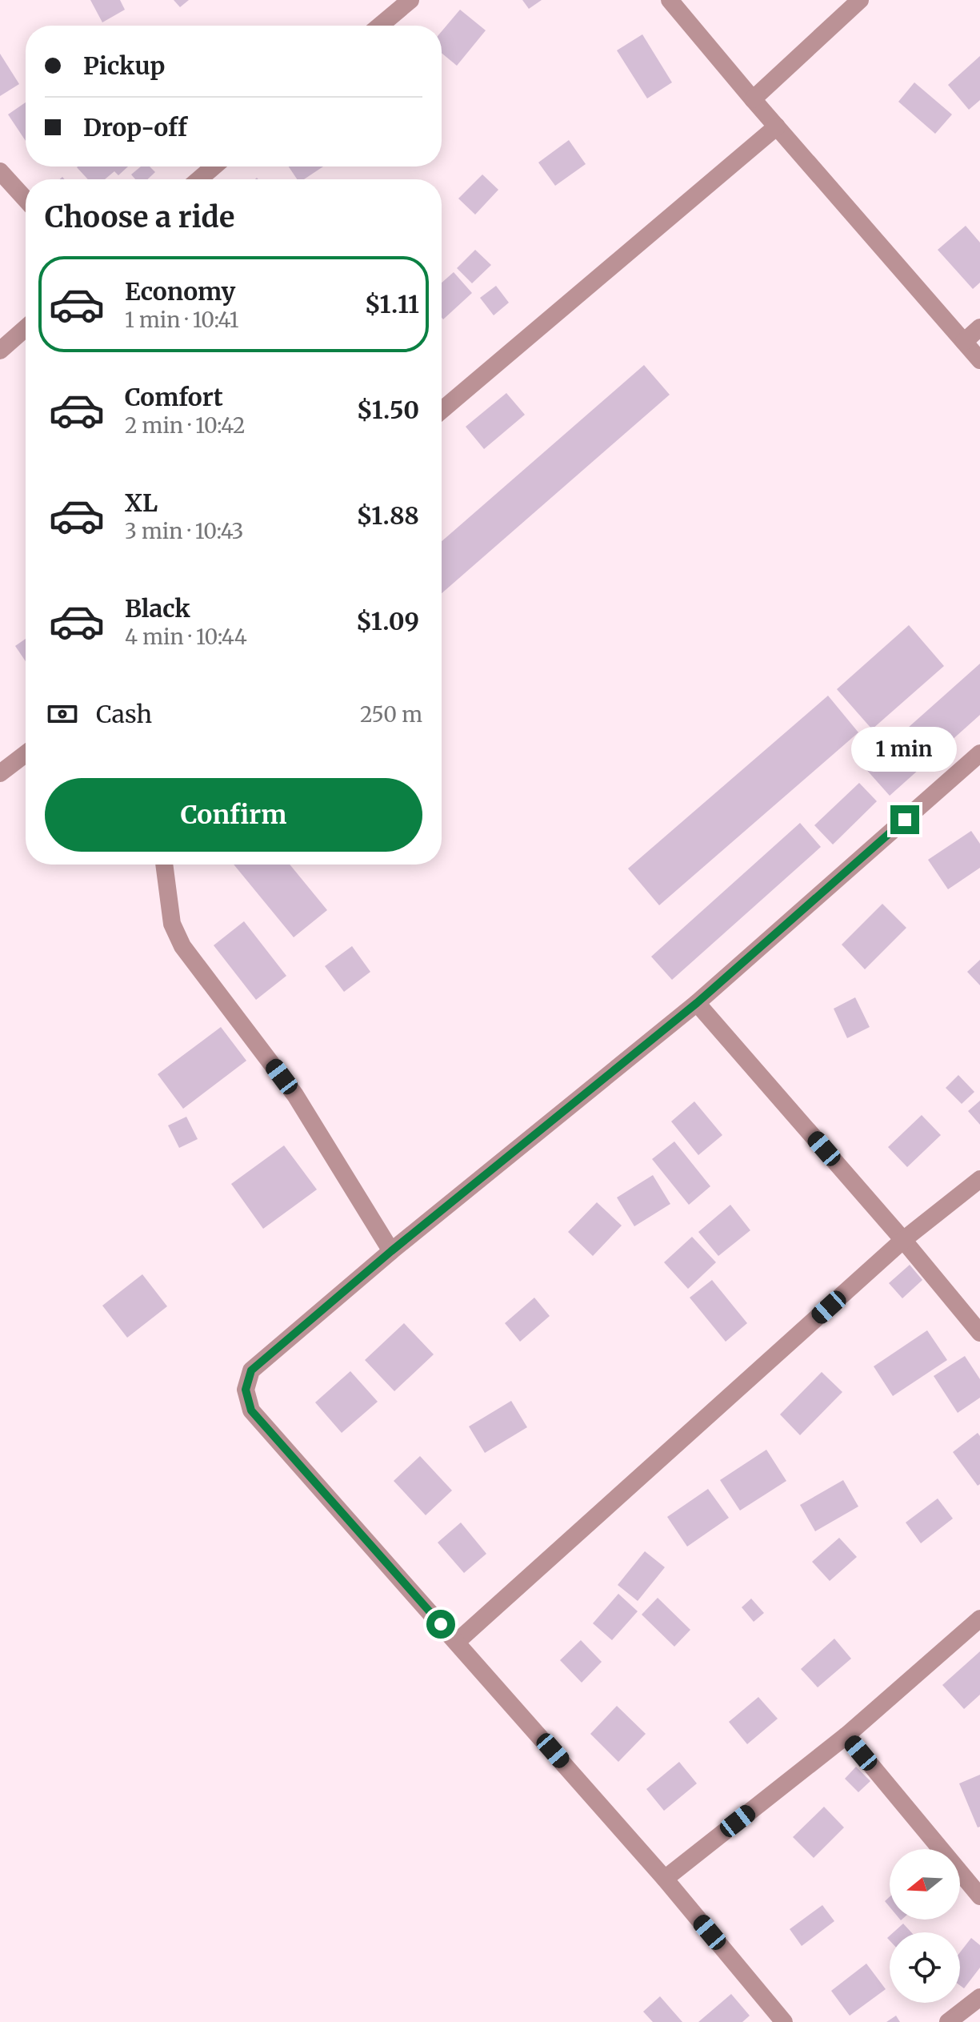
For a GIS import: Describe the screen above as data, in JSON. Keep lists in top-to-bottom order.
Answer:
{
  "north": "left",
  "page": {
    "banner": ["Pickup", "Drop-off"],
    "heading": "Choose a ride",
    "list": [
      {
        "name": "Economy",
        "note": "1 min · 10:41",
        "value": "$1.11"
      },
      {
        "name": "Comfort",
        "note": "2 min · 10:42",
        "value": "$1.50"
      },
      {
        "name": "XL",
        "note": "3 min · 10:43",
        "value": "$1.88"
      },
      {
        "name": "Black",
        "note": "4 min · 10:44",
        "value": "$1.09"
      }
    ],
    "pay": ["Cash", "250 m"],
    "bubble": "1 min",
    "buttons": "Confirm"
  }
}
